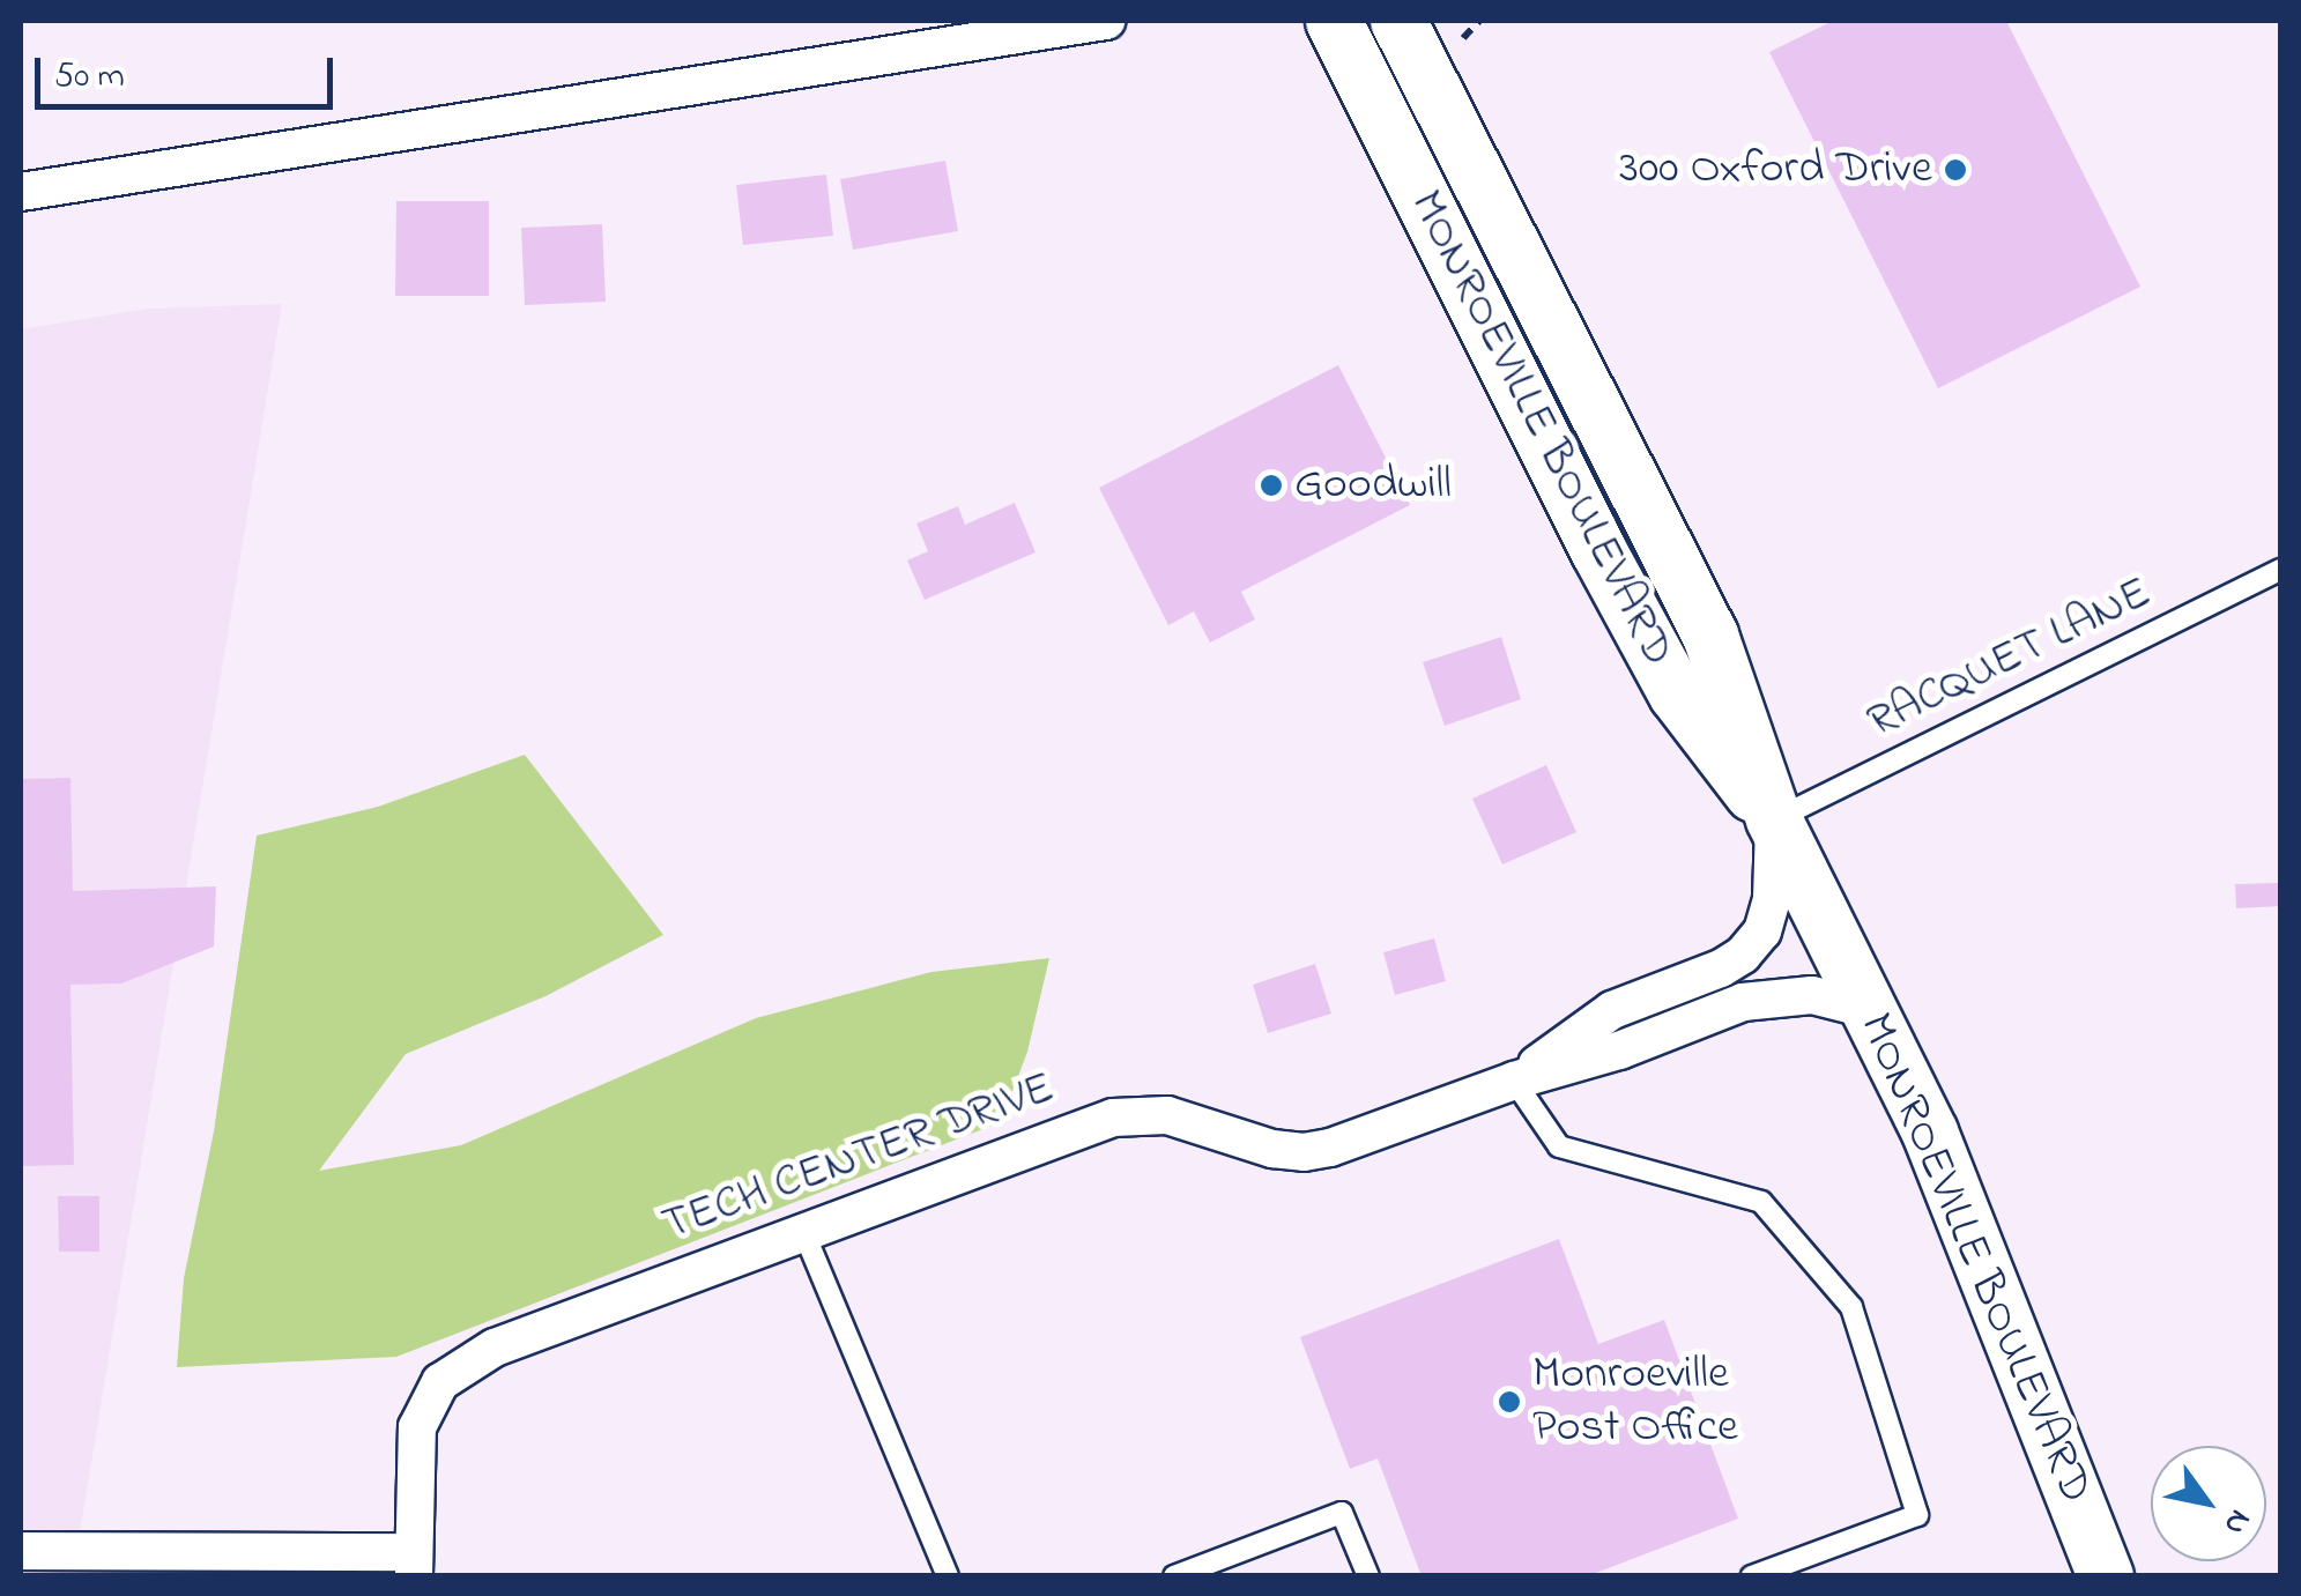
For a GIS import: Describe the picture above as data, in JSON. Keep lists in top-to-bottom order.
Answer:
{
  "streets": {
    "main road": ["MONROEVILLE BOULEVARD"],
    "street": ["TECH CENTER DRIVE"],
    "lane": ["RACQUET LANE"]
  },
  "crossings": [
    ["MONROEVILLE BOULEVARD", "RACQUET LANE"],
    ["MONROEVILLE BOULEVARD", "TECH CENTER DRIVE"],
    ["RACQUET LANE", "TECH CENTER DRIVE"]
  ],
  "places": ["300 Oxford Drive", "Goodwill", "Monroeville Post Office"],
  "scale_bar": "50 m",
  "north": "bottom right"
}
